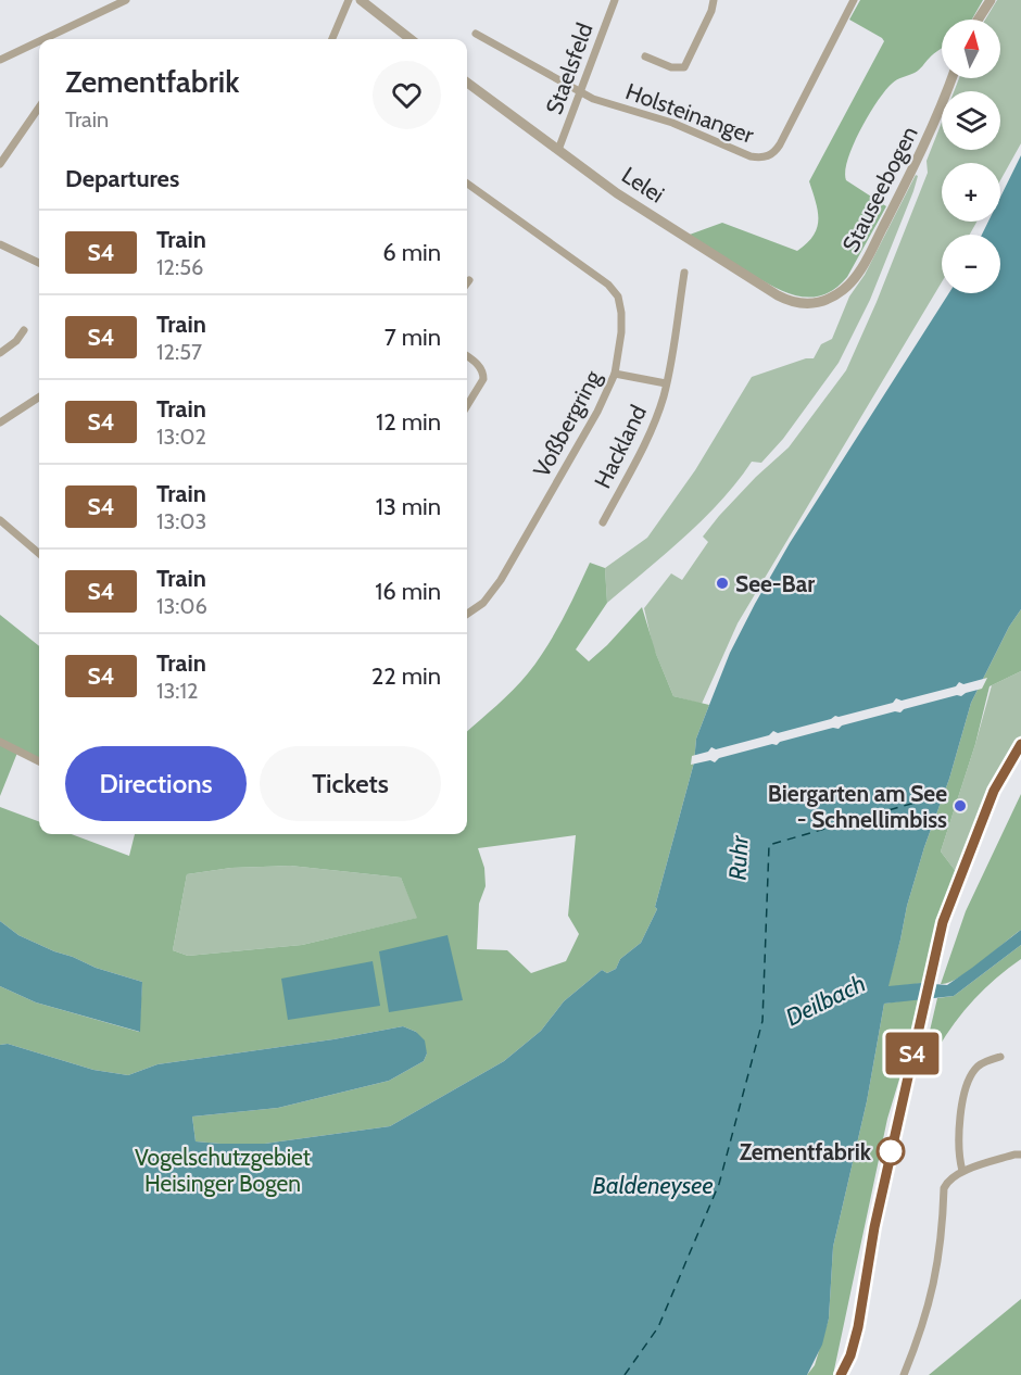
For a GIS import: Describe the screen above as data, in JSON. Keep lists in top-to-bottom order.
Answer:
{
  "streets": {
    "street": [
      "Staelsfeld",
      "Holsteinanger",
      "Lelei",
      "Stauseebogen",
      "Voßbergring",
      "Hackland"
    ]
  },
  "crossings": [
    ["Staelsfeld", "Holsteinanger"],
    ["Staelsfeld", "Lelei"],
    ["Lelei", "Stauseebogen"],
    ["Voßbergring", "Hackland"]
  ],
  "water": ["Ruhr", "Deilbach", "Baldeneysee"],
  "parks": ["Vogelschutzgebiet Heisinger Bogen"],
  "places": ["See-Bar", "Biergarten am See - Schnellimbiss", "Zementfabrik"],
  "north": "top",
  "page": {
    "on_map": "S4",
    "map_buttons": ["+", "−"],
    "heading": [
      ["Zementfabrik", "Train"],
      "Departures"
    ],
    "list": [
      {
        "mark": "S4",
        "name": "Train",
        "note": "12:56",
        "value": "6 min"
      },
      {
        "mark": "S4",
        "name": "Train",
        "note": "12:57",
        "value": "7 min"
      },
      {
        "mark": "S4",
        "name": "Train",
        "note": "13:02",
        "value": "12 min"
      },
      {
        "mark": "S4",
        "name": "Train",
        "note": "13:03",
        "value": "13 min"
      },
      {
        "mark": "S4",
        "name": "Train",
        "note": "13:06",
        "value": "16 min"
      },
      {
        "mark": "S4",
        "name": "Train",
        "note": "13:12",
        "value": "22 min"
      }
    ],
    "buttons": ["Directions", "Tickets"]
  }
}
